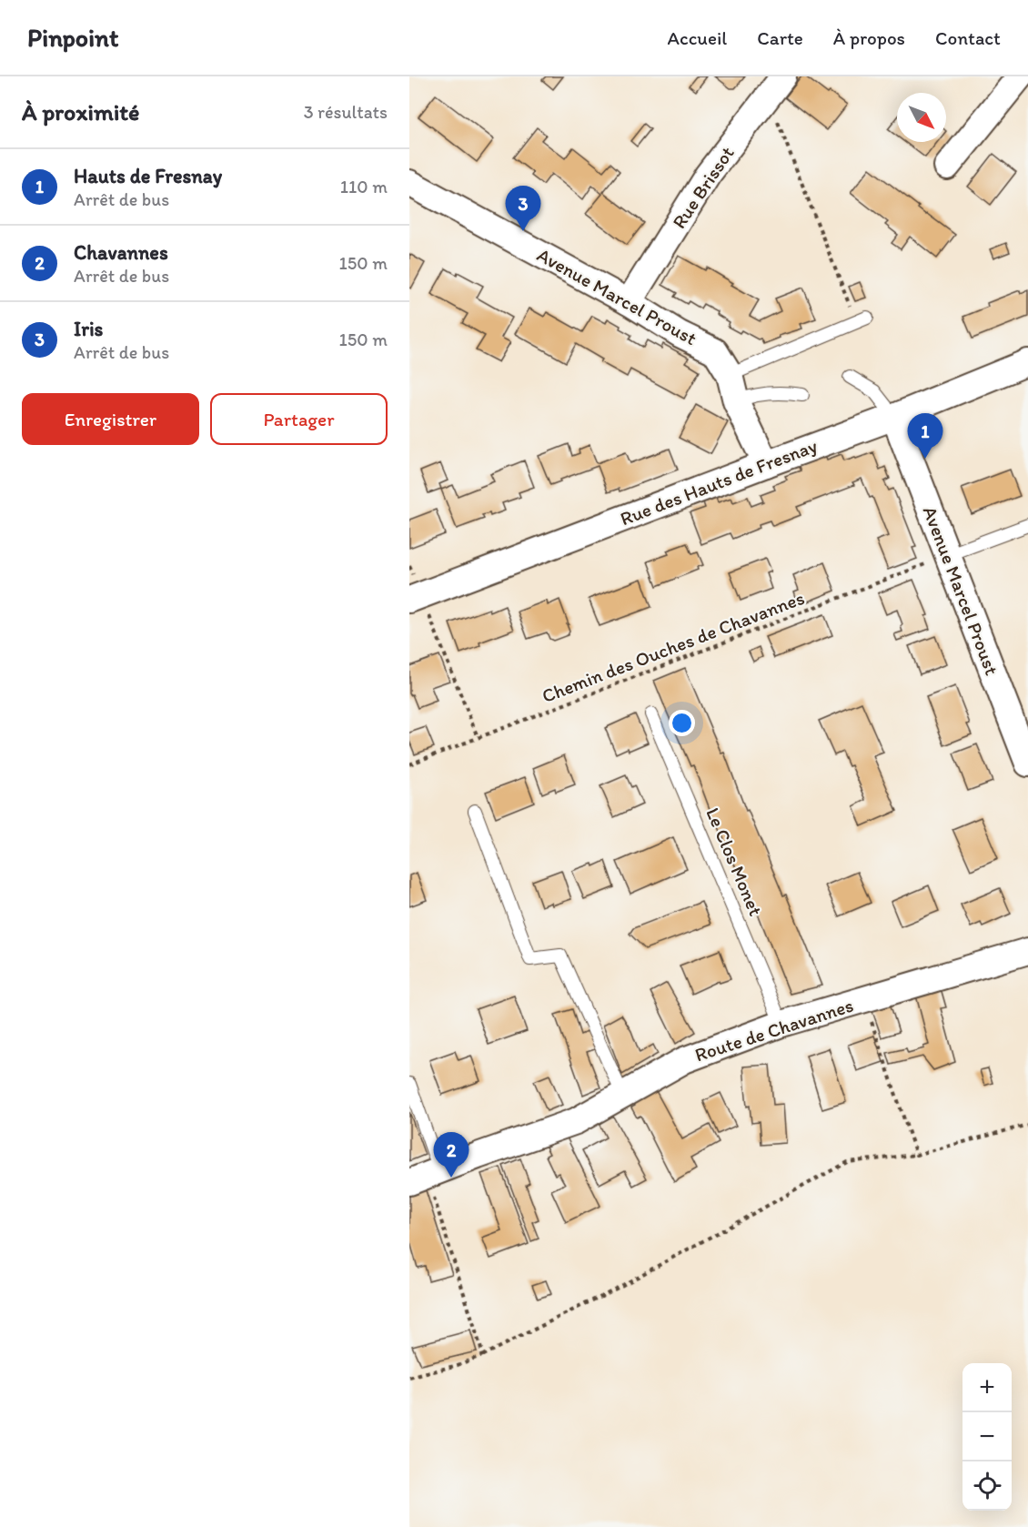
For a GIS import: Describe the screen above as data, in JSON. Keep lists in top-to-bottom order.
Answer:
{
  "streets": {
    "street": [
      "Rue Brissot",
      "Avenue Marcel Proust",
      "Rue des Hauts de Fresnay",
      "Route de Chavannes"
    ],
    "lane": ["Le Clos Monet"],
    "path": ["Chemin des Ouches de Chavannes"]
  },
  "crossings": [
    ["Rue Brissot", "Avenue Marcel Proust"],
    ["Avenue Marcel Proust", "Rue des Hauts de Fresnay"],
    ["Avenue Marcel Proust", "Chemin des Ouches de Chavannes"],
    ["Le Clos Monet", "Route de Chavannes"]
  ],
  "north": "bottom right",
  "page": {
    "header": "Pinpoint",
    "nav": [
      "Accueil",
      "Carte",
      "À propos",
      "Contact"
    ],
    "heading": ["À proximité", "3 résultats"],
    "list": [
      {
        "mark": "1",
        "name": "Hauts de Fresnay",
        "note": "Arrêt de bus",
        "value": "110 m"
      },
      {
        "mark": "2",
        "name": "Chavannes",
        "note": "Arrêt de bus",
        "value": "150 m"
      },
      {
        "mark": "3",
        "name": "Iris",
        "note": "Arrêt de bus",
        "value": "150 m"
      }
    ],
    "pins": ["3", "1", "2"],
    "buttons": ["Enregistrer", "Partager"],
    "map_buttons": ["+", "−"]
  }
}
